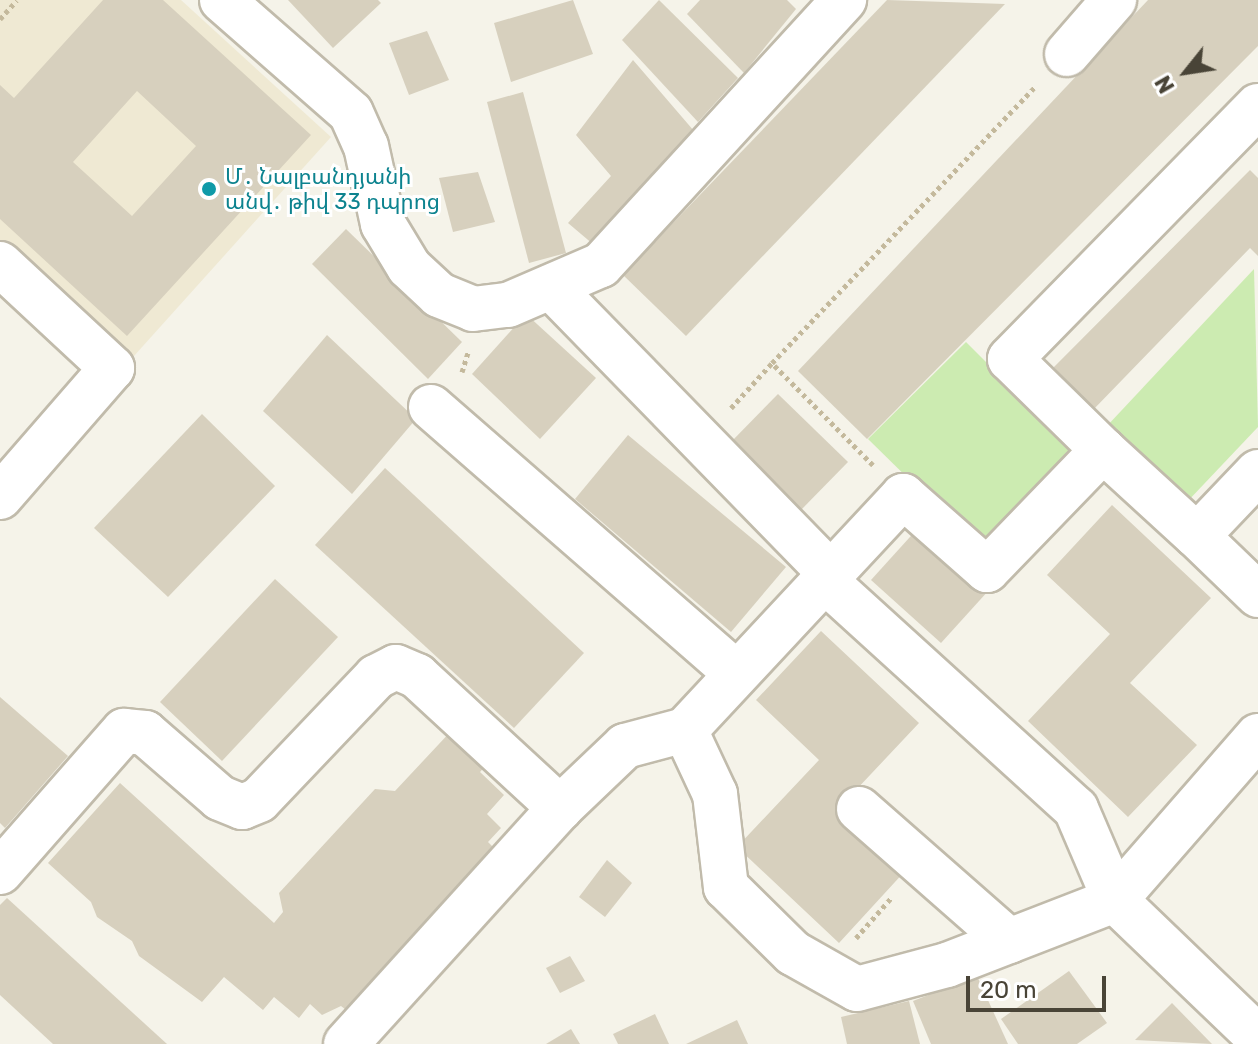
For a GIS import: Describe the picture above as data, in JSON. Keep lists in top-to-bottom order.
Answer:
{
  "places": ["Մ․ Նալբանդյանի անվ․ թիվ 33 դպրոց"],
  "scale_bar": "20 m",
  "north": "bottom left"
}
